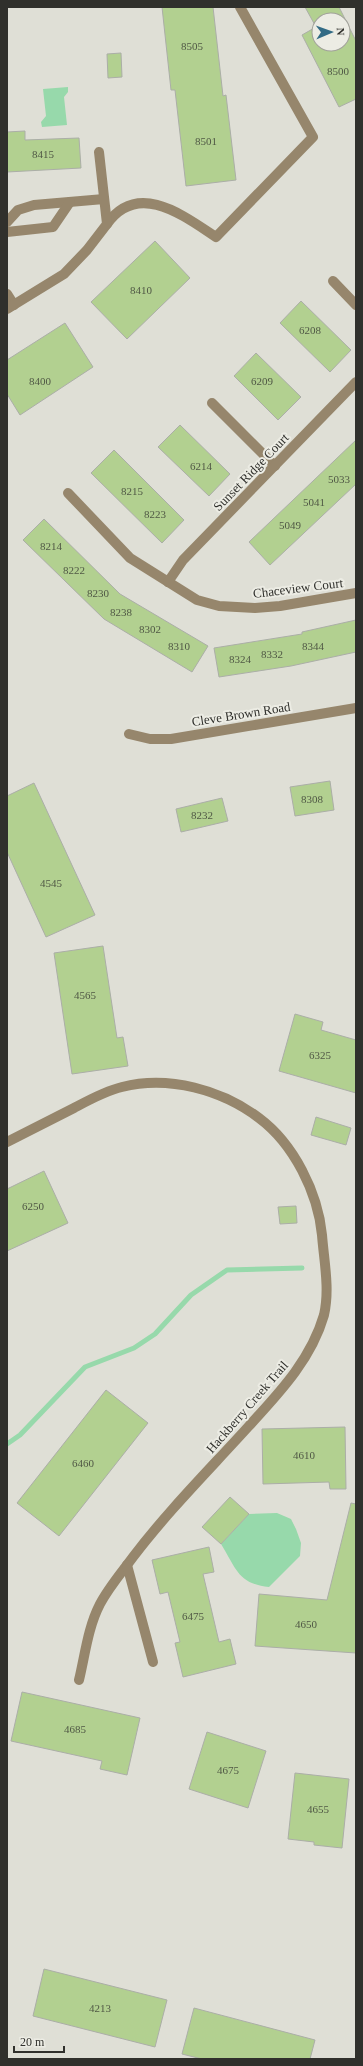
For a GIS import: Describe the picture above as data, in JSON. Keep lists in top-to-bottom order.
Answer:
{
  "streets": {
    "street": [
      "Sunset Ridge Court",
      "Chaceview Court",
      "Cleve Brown Road",
      "Hackberry Creek Trail"
    ]
  },
  "crossings": [
    ["Sunset Ridge Court", "Chaceview Court"]
  ],
  "house_numbers": [
    "8505",
    "8500",
    "8501",
    "8415",
    "8410",
    "6208",
    "8400",
    "6209",
    "6214",
    "5033",
    "8215",
    "5041",
    "8223",
    "5049",
    "8214",
    "8222",
    "8230",
    "8238",
    "8302",
    "8310",
    "8344",
    "8332",
    "8324",
    "8308",
    "8232",
    "4545",
    "4565",
    "6325",
    "6250",
    "4610",
    "6460",
    "6475",
    "4650",
    "4685",
    "4675",
    "4655",
    "4213"
  ],
  "scale_bar": "20 m",
  "north": "right"
}
